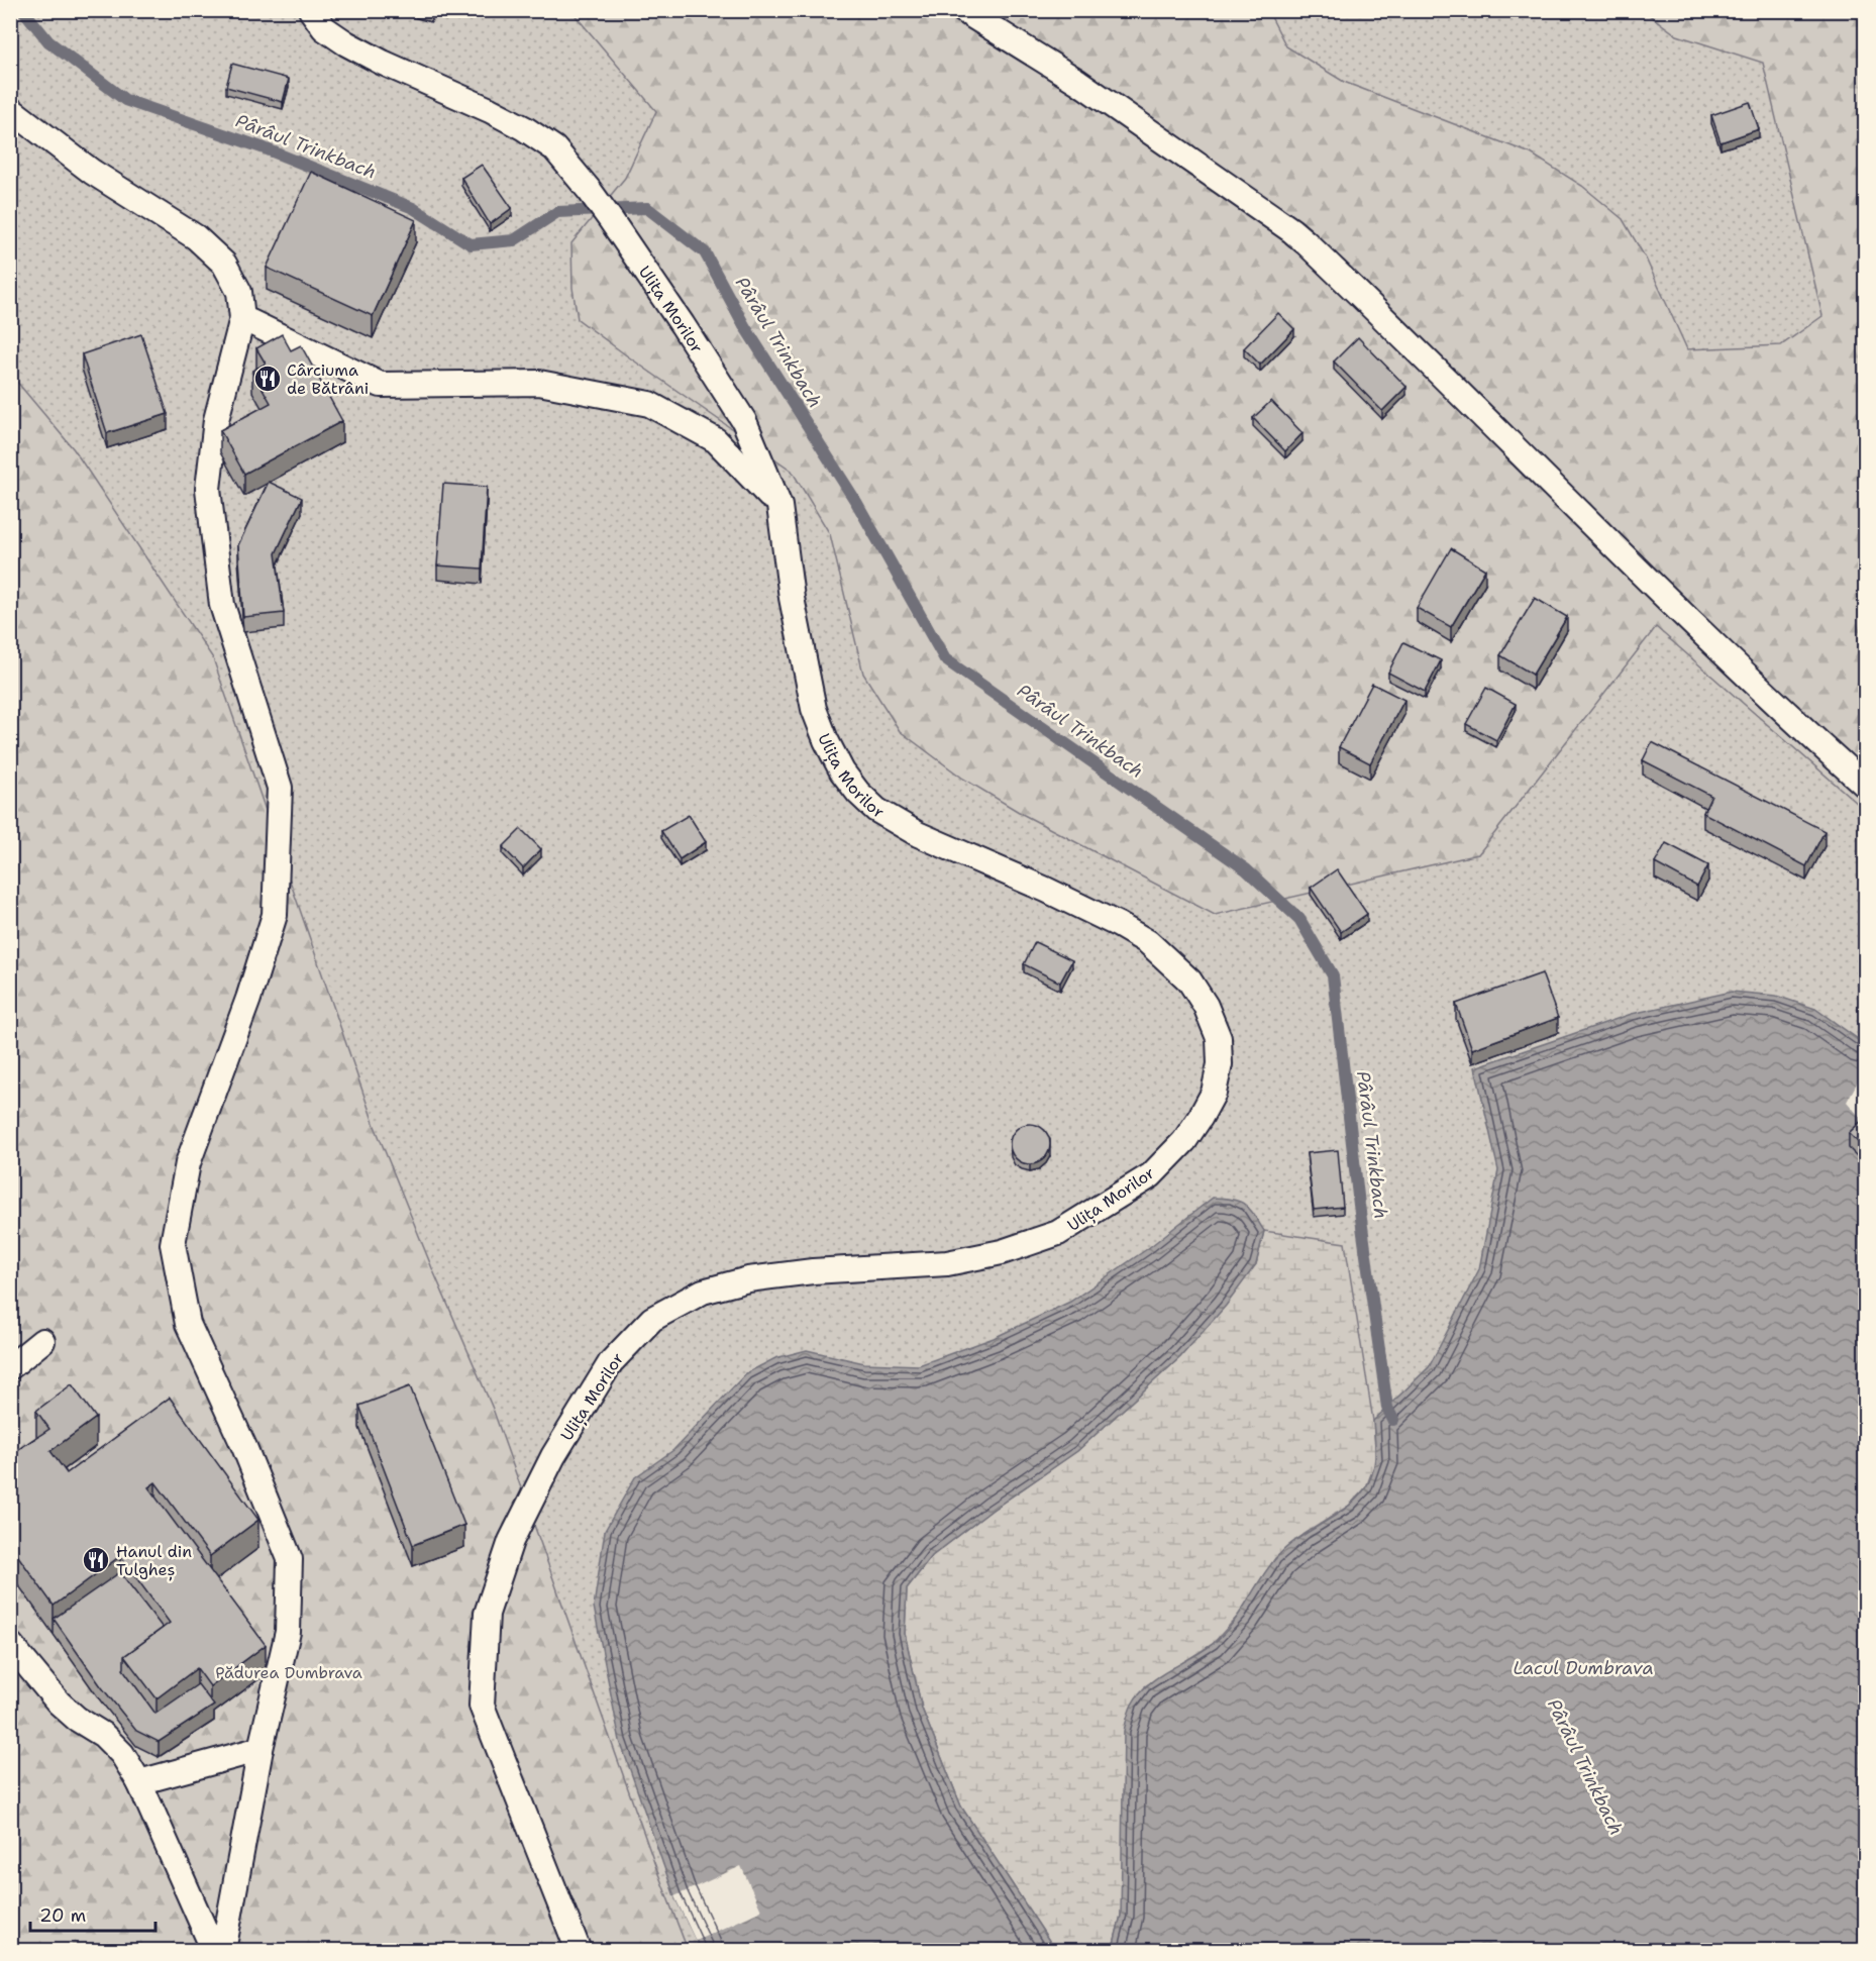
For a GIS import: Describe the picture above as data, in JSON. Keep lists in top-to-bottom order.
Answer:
{
  "streets": {
    "lane": ["Ulița Morilor"]
  },
  "water": ["Pârâul Trinkbach", "Lacul Dumbrava"],
  "parks": ["Pădurea Dumbrava"],
  "places": {
    "restaurant": ["Cârciuma de Bătrâni", "Hanul din Tulgheș"]
  },
  "scale_bar": "20 m"
}
